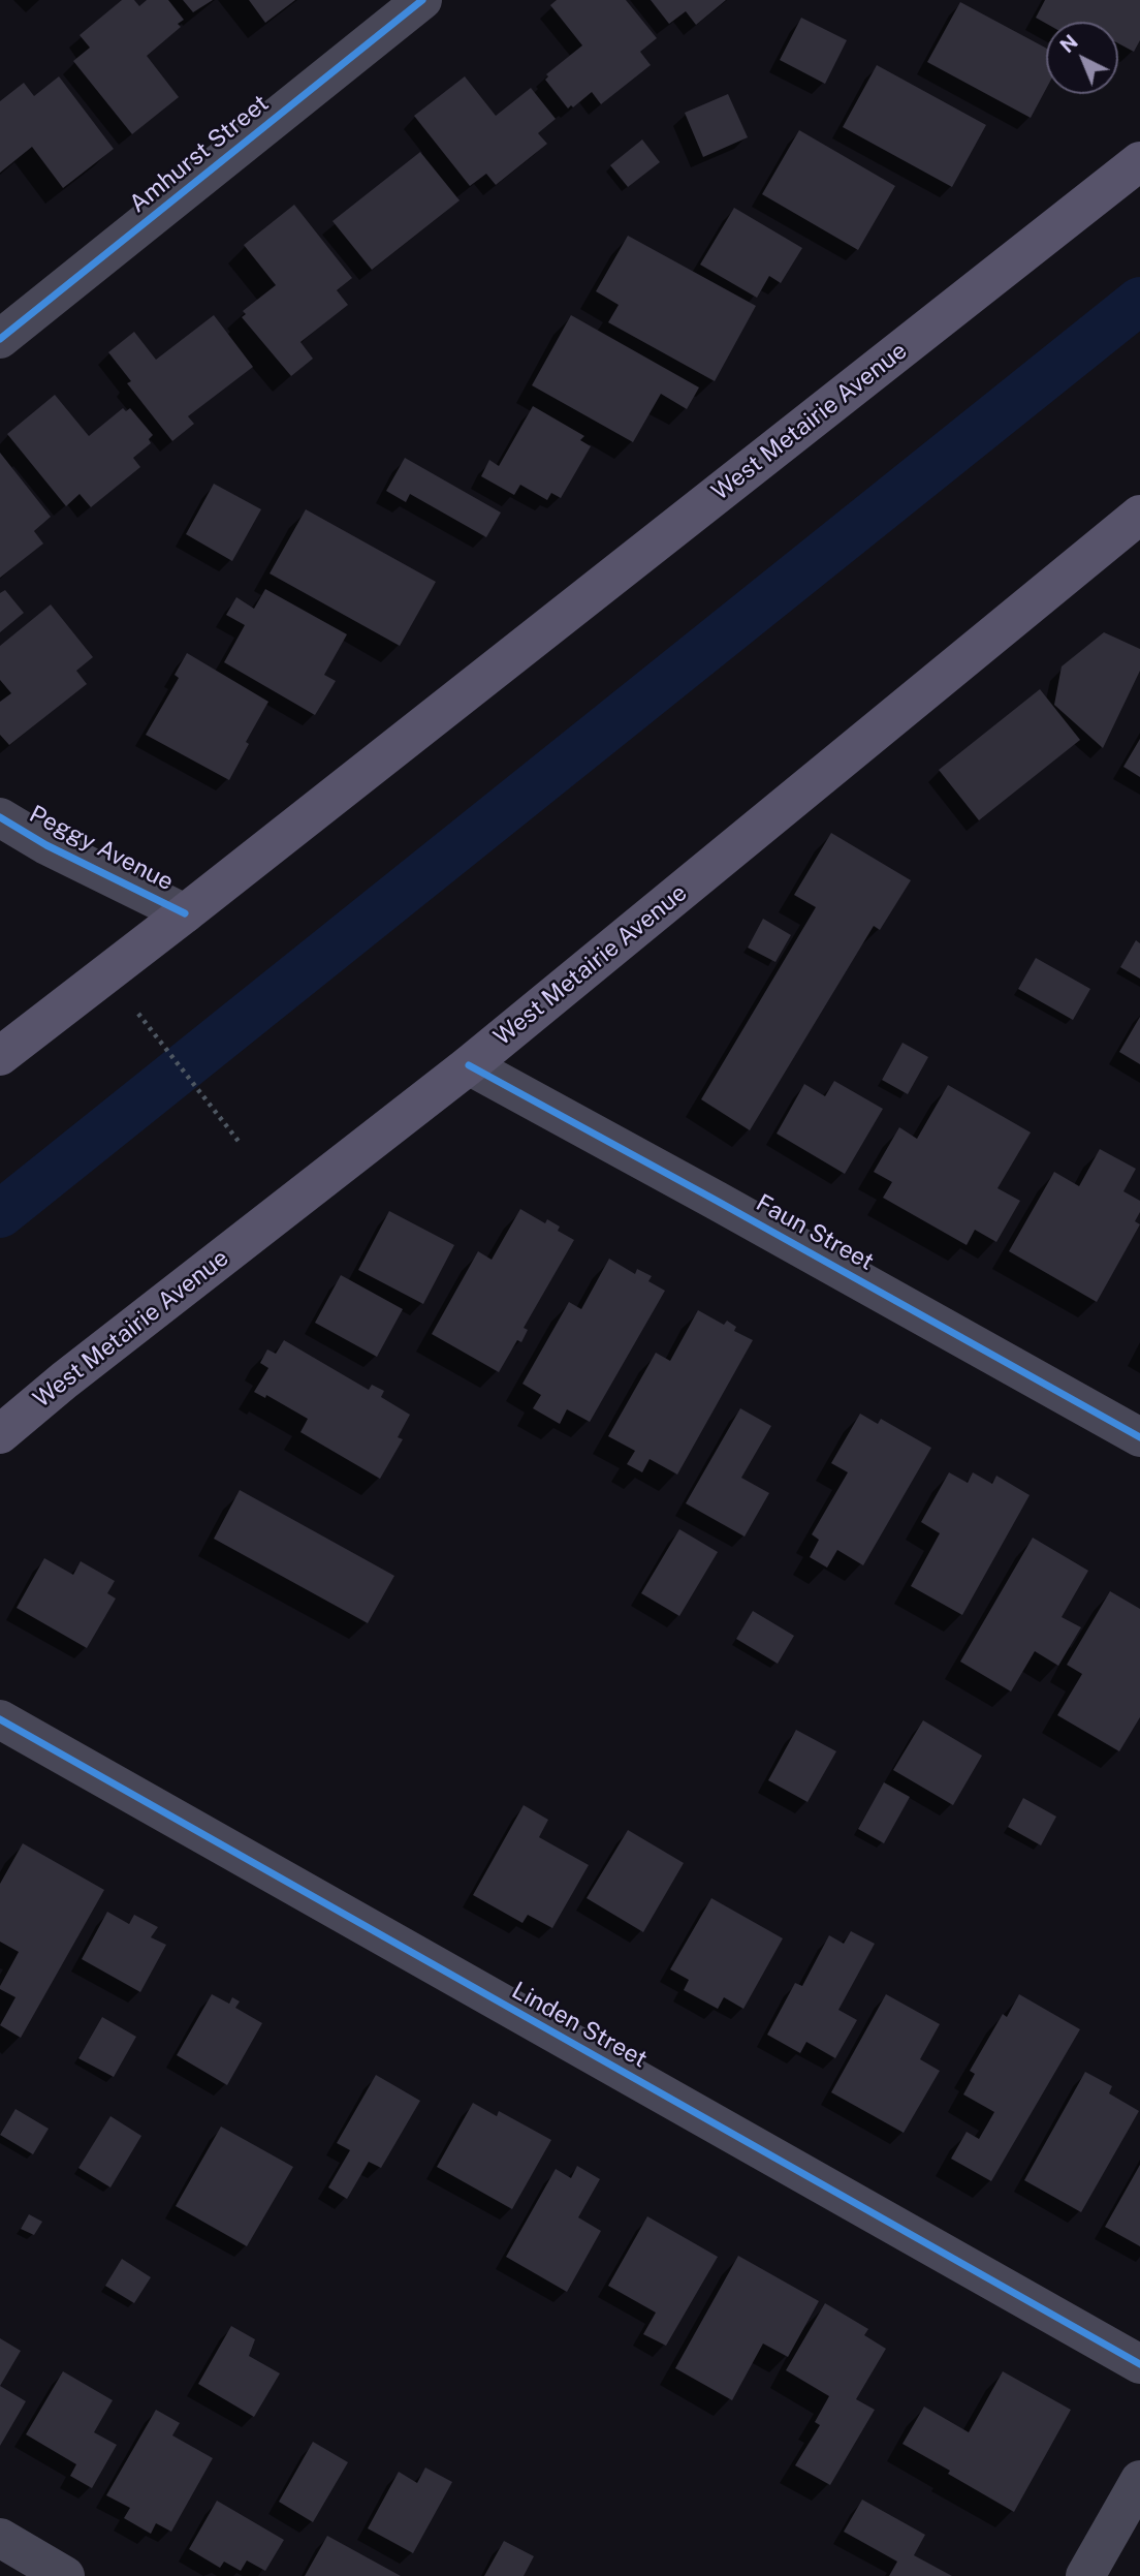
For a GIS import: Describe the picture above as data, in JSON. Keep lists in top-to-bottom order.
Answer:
{
  "streets": {
    "main road": ["West Metairie Avenue"],
    "street": [
      "Amhurst Street",
      "Peggy Avenue",
      "Faun Street",
      "Linden Street"
    ]
  },
  "crossings": [
    ["West Metairie Avenue", "Peggy Avenue"],
    ["West Metairie Avenue", "Faun Street"]
  ],
  "north": "top left"
}
